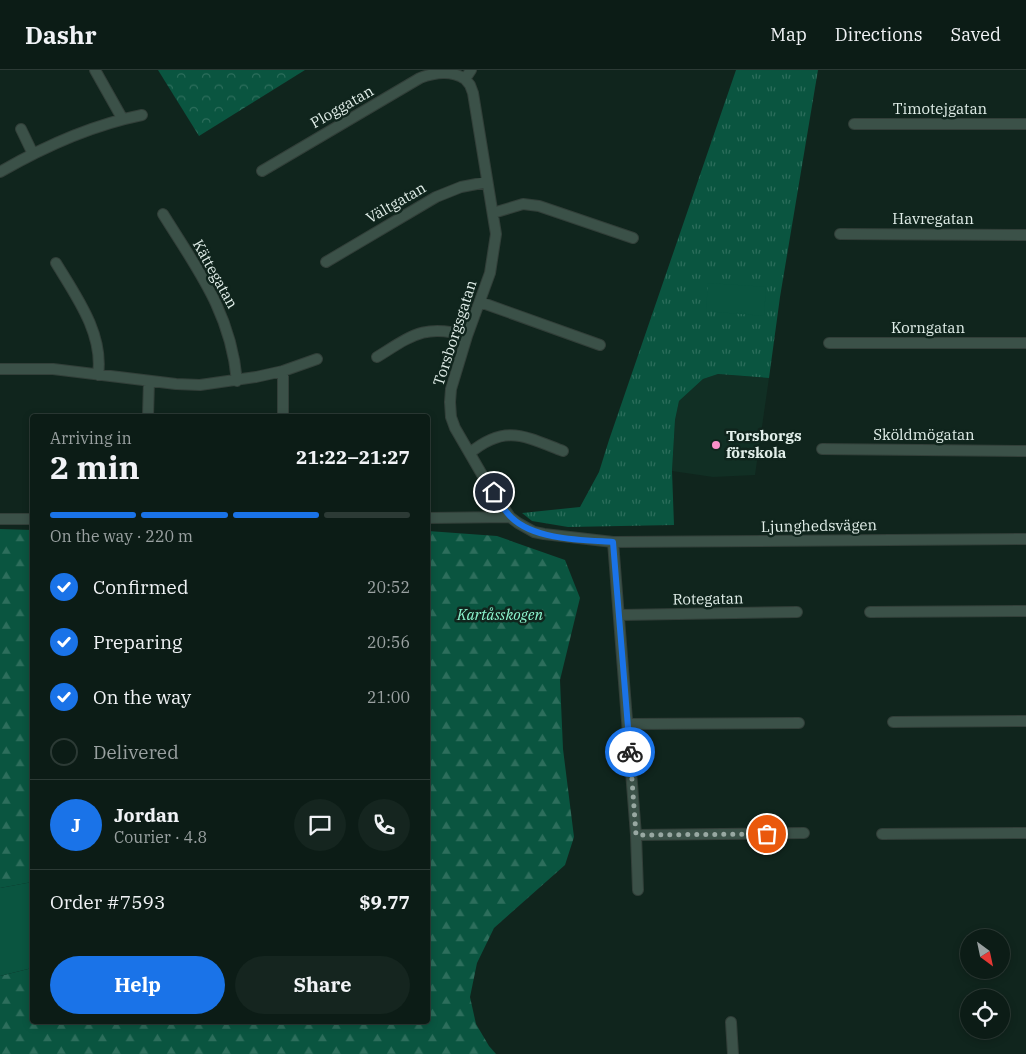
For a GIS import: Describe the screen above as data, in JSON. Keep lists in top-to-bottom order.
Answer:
{
  "streets": {
    "street": [
      "Ploggatan",
      "Timotejgatan",
      "Vältgatan",
      "Havregatan",
      "Kättegatan",
      "Korngatan",
      "Torsborgsgatan",
      "Sköldmögatan",
      "Ljunghedsvägen",
      "Rotegatan"
    ]
  },
  "crossings": [
    ["Ploggatan", "Torsborgsgatan"],
    ["Vältgatan", "Torsborgsgatan"],
    ["Torsborgsgatan", "Ljunghedsvägen"]
  ],
  "parks": ["Kartåsskogen"],
  "places": ["Torsborgs förskola"],
  "north": "bottom right",
  "page": {
    "header": "Dashr",
    "nav": ["Map", "Directions", "Saved"],
    "heading": ["2 min", "Arriving in", "21:22–21:27"],
    "panel": [
      "Jordan",
      "Courier · 4.8",
      "Order #7593",
      "$9.77"
    ],
    "bar": "On the way · 220 m",
    "list": [
      ["Confirmed", "20:52"],
      ["Preparing", "20:56"],
      ["On the way", "21:00"],
      "Delivered"
    ],
    "round": "J",
    "buttons": ["Help", "Share"]
  }
}
